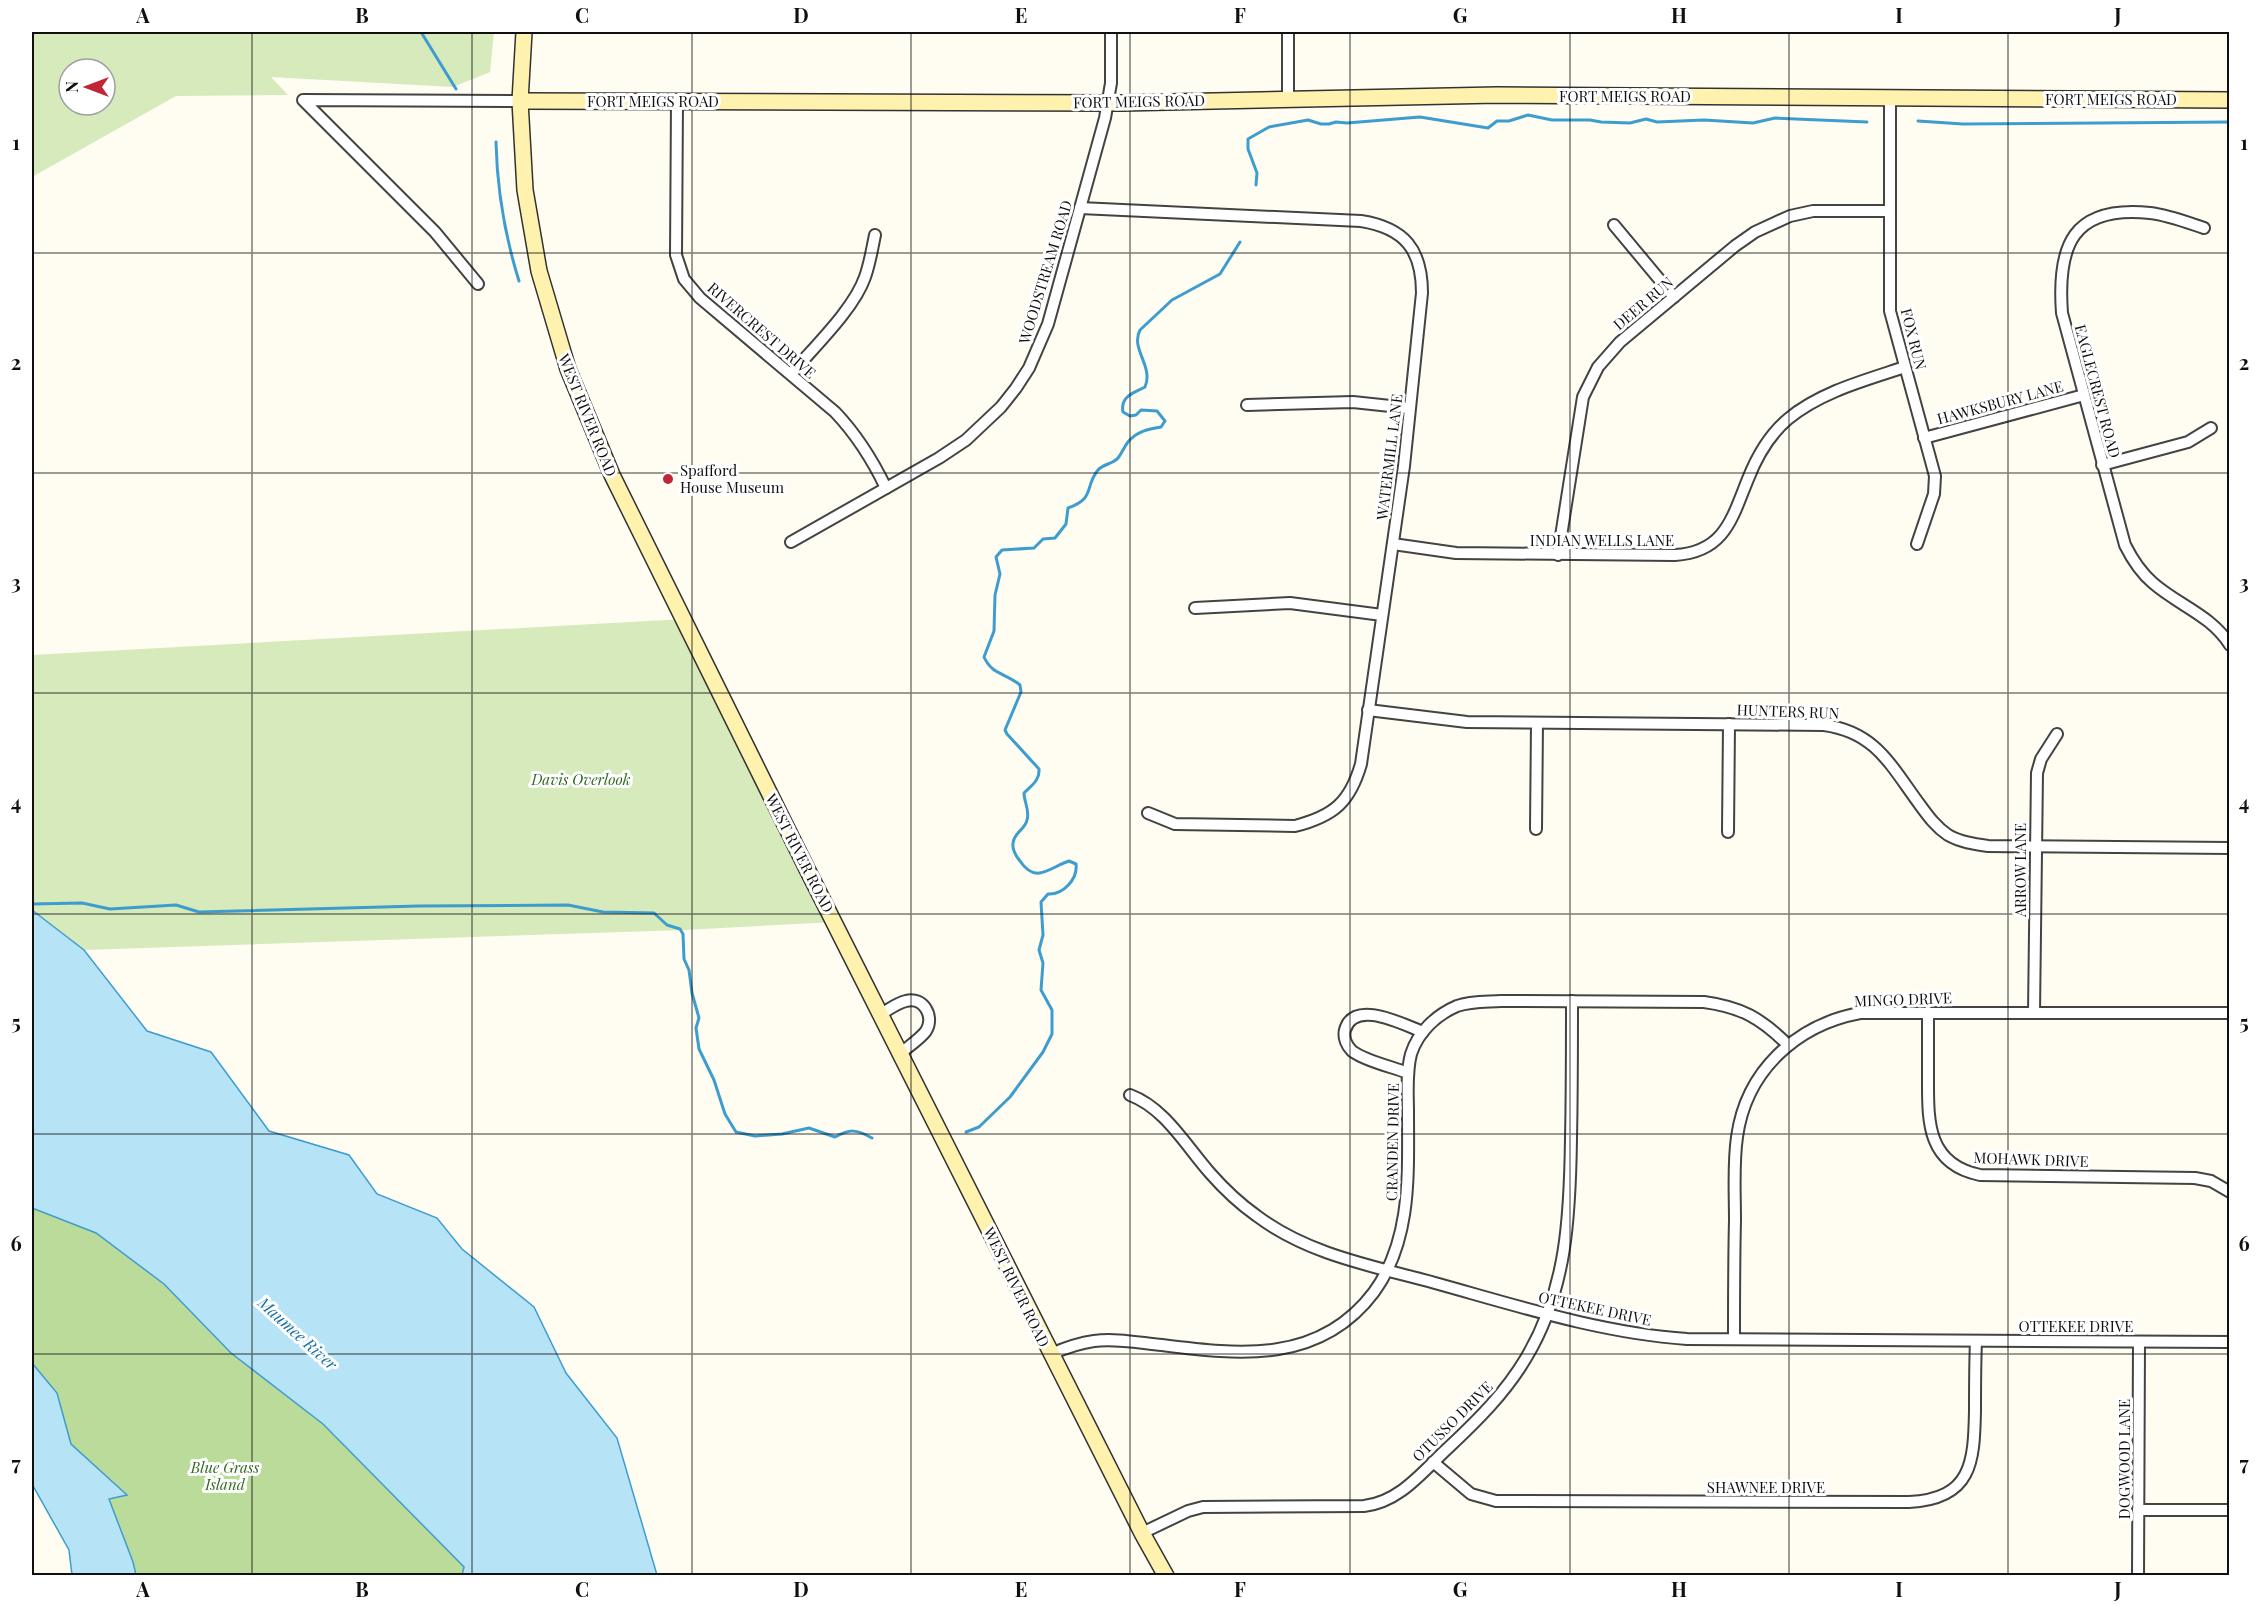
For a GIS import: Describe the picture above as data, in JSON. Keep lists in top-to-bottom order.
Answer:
{
  "streets": {
    "street": [
      "FORT MEIGS ROAD",
      "WOODSTREAM ROAD",
      "DEER RUN",
      "RIVERCREST DRIVE",
      "FOX RUN",
      "EAGLECREST ROAD",
      "HAWKSBURY LANE",
      "WEST RIVER ROAD",
      "WATERMILL LANE",
      "INDIAN WELLS LANE",
      "HUNTERS RUN",
      "ARROW LANE",
      "MINGO DRIVE",
      "CRANDEN DRIVE",
      "MOHAWK DRIVE",
      "OTTEKEE DRIVE",
      "OTUSSO DRIVE",
      "DOGWOOD LANE",
      "SHAWNEE DRIVE"
    ]
  },
  "crossings": [
    ["FORT MEIGS ROAD", "WOODSTREAM ROAD"],
    ["FORT MEIGS ROAD", "RIVERCREST DRIVE"],
    ["FORT MEIGS ROAD", "FOX RUN"],
    ["FORT MEIGS ROAD", "WEST RIVER ROAD"],
    ["WOODSTREAM ROAD", "RIVERCREST DRIVE"],
    ["WOODSTREAM ROAD", "WATERMILL LANE"],
    ["DEER RUN", "FOX RUN"],
    ["DEER RUN", "INDIAN WELLS LANE"],
    ["FOX RUN", "HAWKSBURY LANE"],
    ["FOX RUN", "INDIAN WELLS LANE"],
    ["EAGLECREST ROAD", "HAWKSBURY LANE"],
    ["WEST RIVER ROAD", "CRANDEN DRIVE"],
    ["WEST RIVER ROAD", "OTUSSO DRIVE"],
    ["WATERMILL LANE", "INDIAN WELLS LANE"],
    ["WATERMILL LANE", "HUNTERS RUN"],
    ["HUNTERS RUN", "ARROW LANE"],
    ["ARROW LANE", "MINGO DRIVE"],
    ["MINGO DRIVE", "CRANDEN DRIVE"],
    ["MINGO DRIVE", "MOHAWK DRIVE"],
    ["MINGO DRIVE", "OTTEKEE DRIVE"],
    ["CRANDEN DRIVE", "OTTEKEE DRIVE"],
    ["CRANDEN DRIVE", "OTUSSO DRIVE"],
    ["OTTEKEE DRIVE", "OTUSSO DRIVE"],
    ["OTTEKEE DRIVE", "DOGWOOD LANE"],
    ["OTTEKEE DRIVE", "SHAWNEE DRIVE"],
    ["OTUSSO DRIVE", "SHAWNEE DRIVE"]
  ],
  "water": ["Maumee River"],
  "parks": ["Davis Overlook", "Blue Grass Island"],
  "places": ["Spafford House Museum"],
  "north": "left",
  "grid": {
    "columns": [
      "A",
      "B",
      "C",
      "D",
      "E",
      "F",
      "G",
      "H",
      "I",
      "J"
    ],
    "rows": [
      "1",
      "2",
      "3",
      "4",
      "5",
      "6",
      "7"
    ]
  }
}
